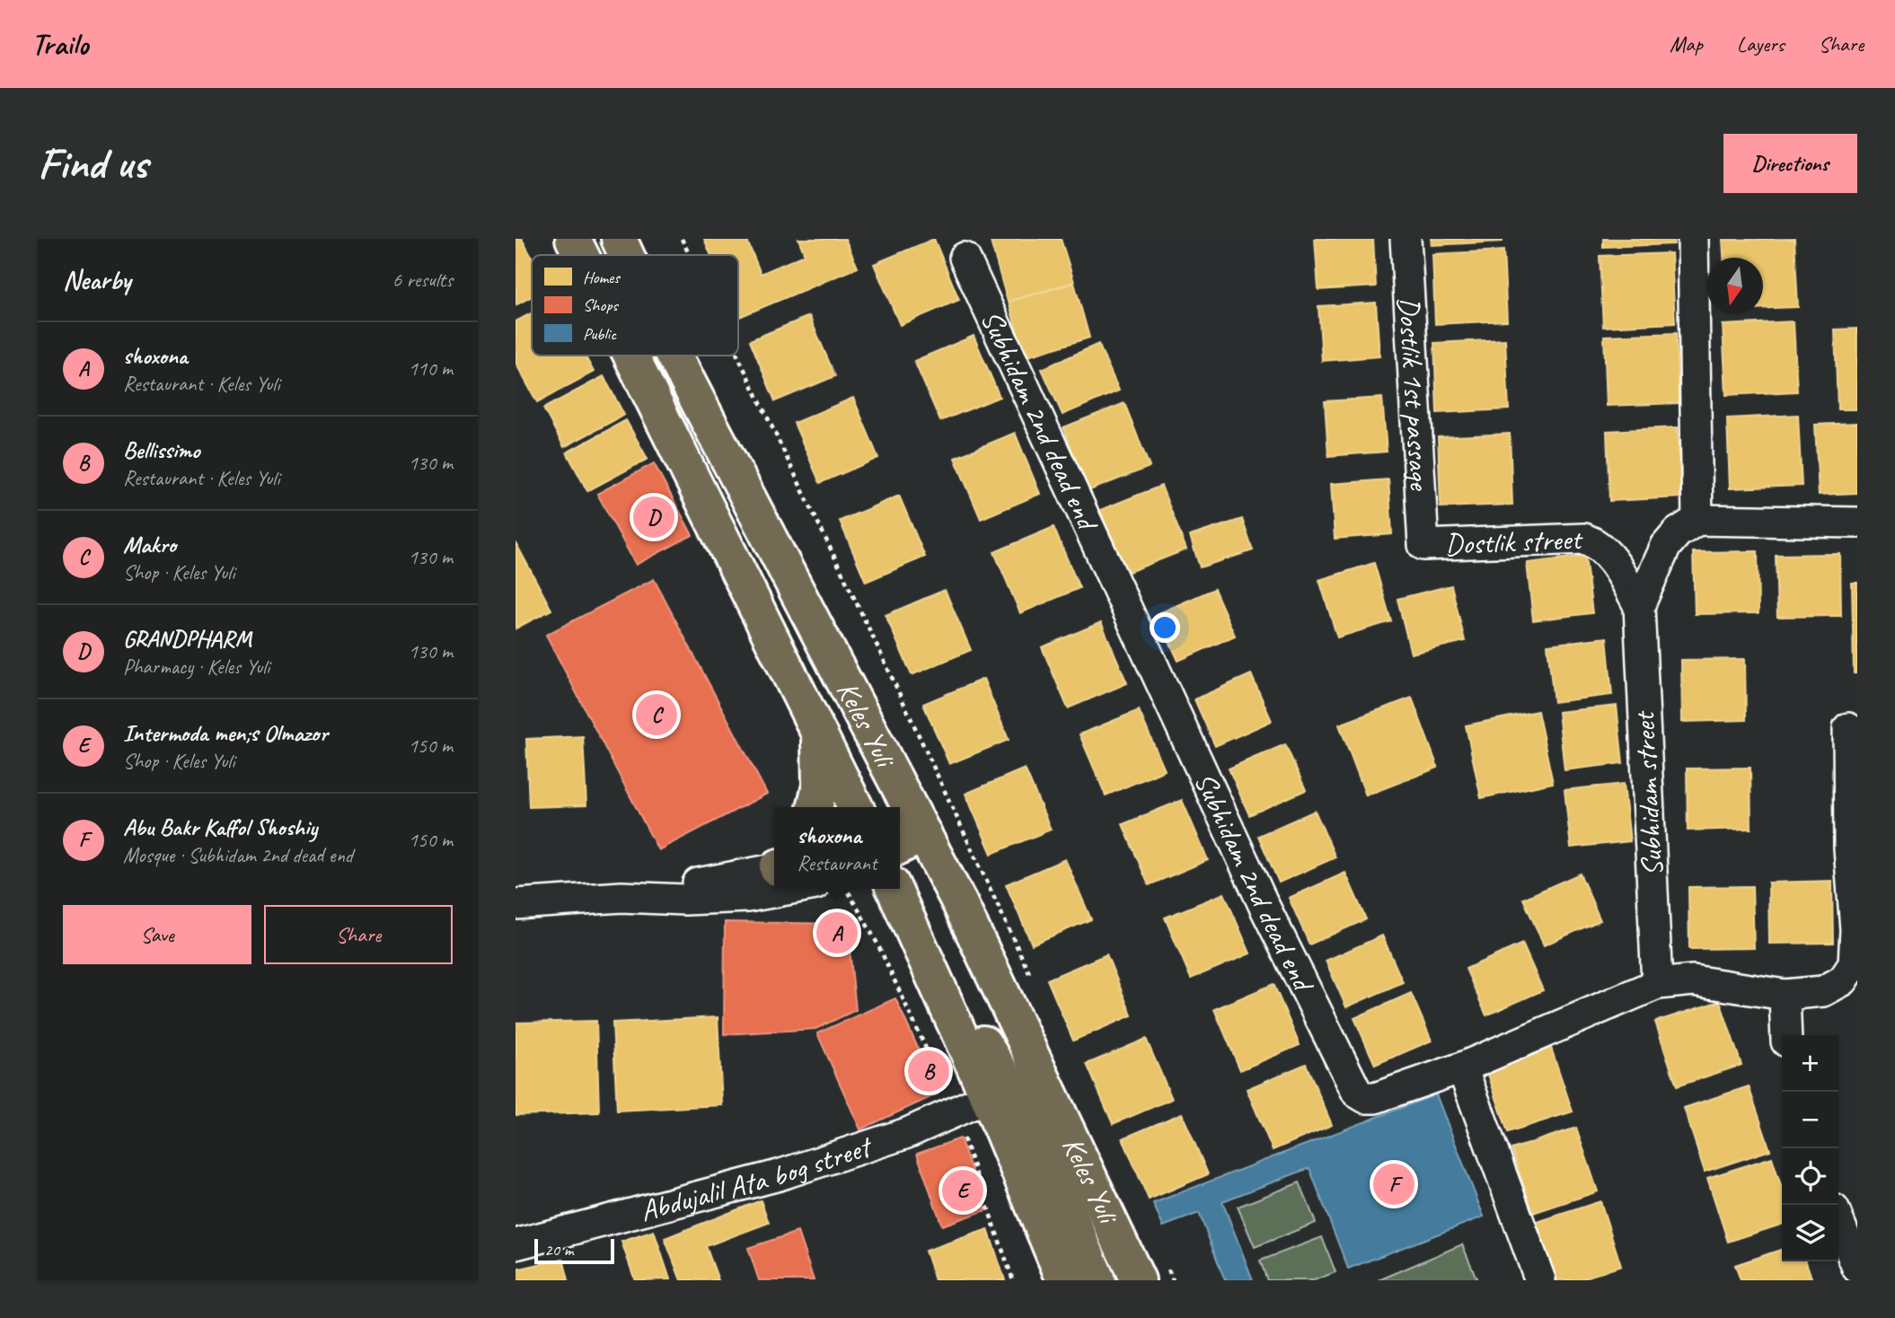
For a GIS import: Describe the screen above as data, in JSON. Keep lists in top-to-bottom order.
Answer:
{
  "streets": {
    "main road": ["Keles Yuli"],
    "street": [
      "Dostlik 1st passage",
      "Subhidam 2nd dead end",
      "Dostlik street",
      "Subhidam street",
      "Abdujalil Ata bog street"
    ]
  },
  "crossings": [
    ["Dostlik 1st passage", "Dostlik street"],
    ["Subhidam 2nd dead end", "Subhidam street"],
    ["Dostlik street", "Subhidam street"],
    ["Keles Yuli", "Abdujalil Ata bog street"]
  ],
  "legend": ["Homes", "Shops", "Public"],
  "scale_bar": "20 m",
  "north": "bottom",
  "page": {
    "header": "Trailo",
    "nav": ["Map", "Layers", "Share"],
    "buttons": [
      "Directions",
      ["Save", "Share"]
    ],
    "title": "Find us",
    "heading": ["Nearby", "6 results"],
    "list": [
      {
        "mark": "A",
        "name": "shoxona",
        "note": "Restaurant · Keles Yuli",
        "value": "110 m"
      },
      {
        "mark": "B",
        "name": "Bellissimo",
        "note": "Restaurant · Keles Yuli",
        "value": "130 m"
      },
      {
        "mark": "C",
        "name": "Makro",
        "note": "Shop · Keles Yuli",
        "value": "130 m"
      },
      {
        "mark": "D",
        "name": "GRANDPHARM",
        "note": "Pharmacy · Keles Yuli",
        "value": "130 m"
      },
      {
        "mark": "E",
        "name": "Intermoda men;s Olmazor",
        "note": "Shop · Keles Yuli",
        "value": "150 m"
      },
      {
        "mark": "F",
        "name": "Abu Bakr Kaffol Shoshiy",
        "note": "Mosque · Subhidam 2nd dead end",
        "value": "150 m"
      }
    ],
    "pins": [
      "D",
      "C",
      "A",
      "B",
      "F",
      "E"
    ],
    "popup": ["shoxona", "Restaurant"],
    "map_buttons": ["+", "−"],
    "scale": "20 m"
  }
}
